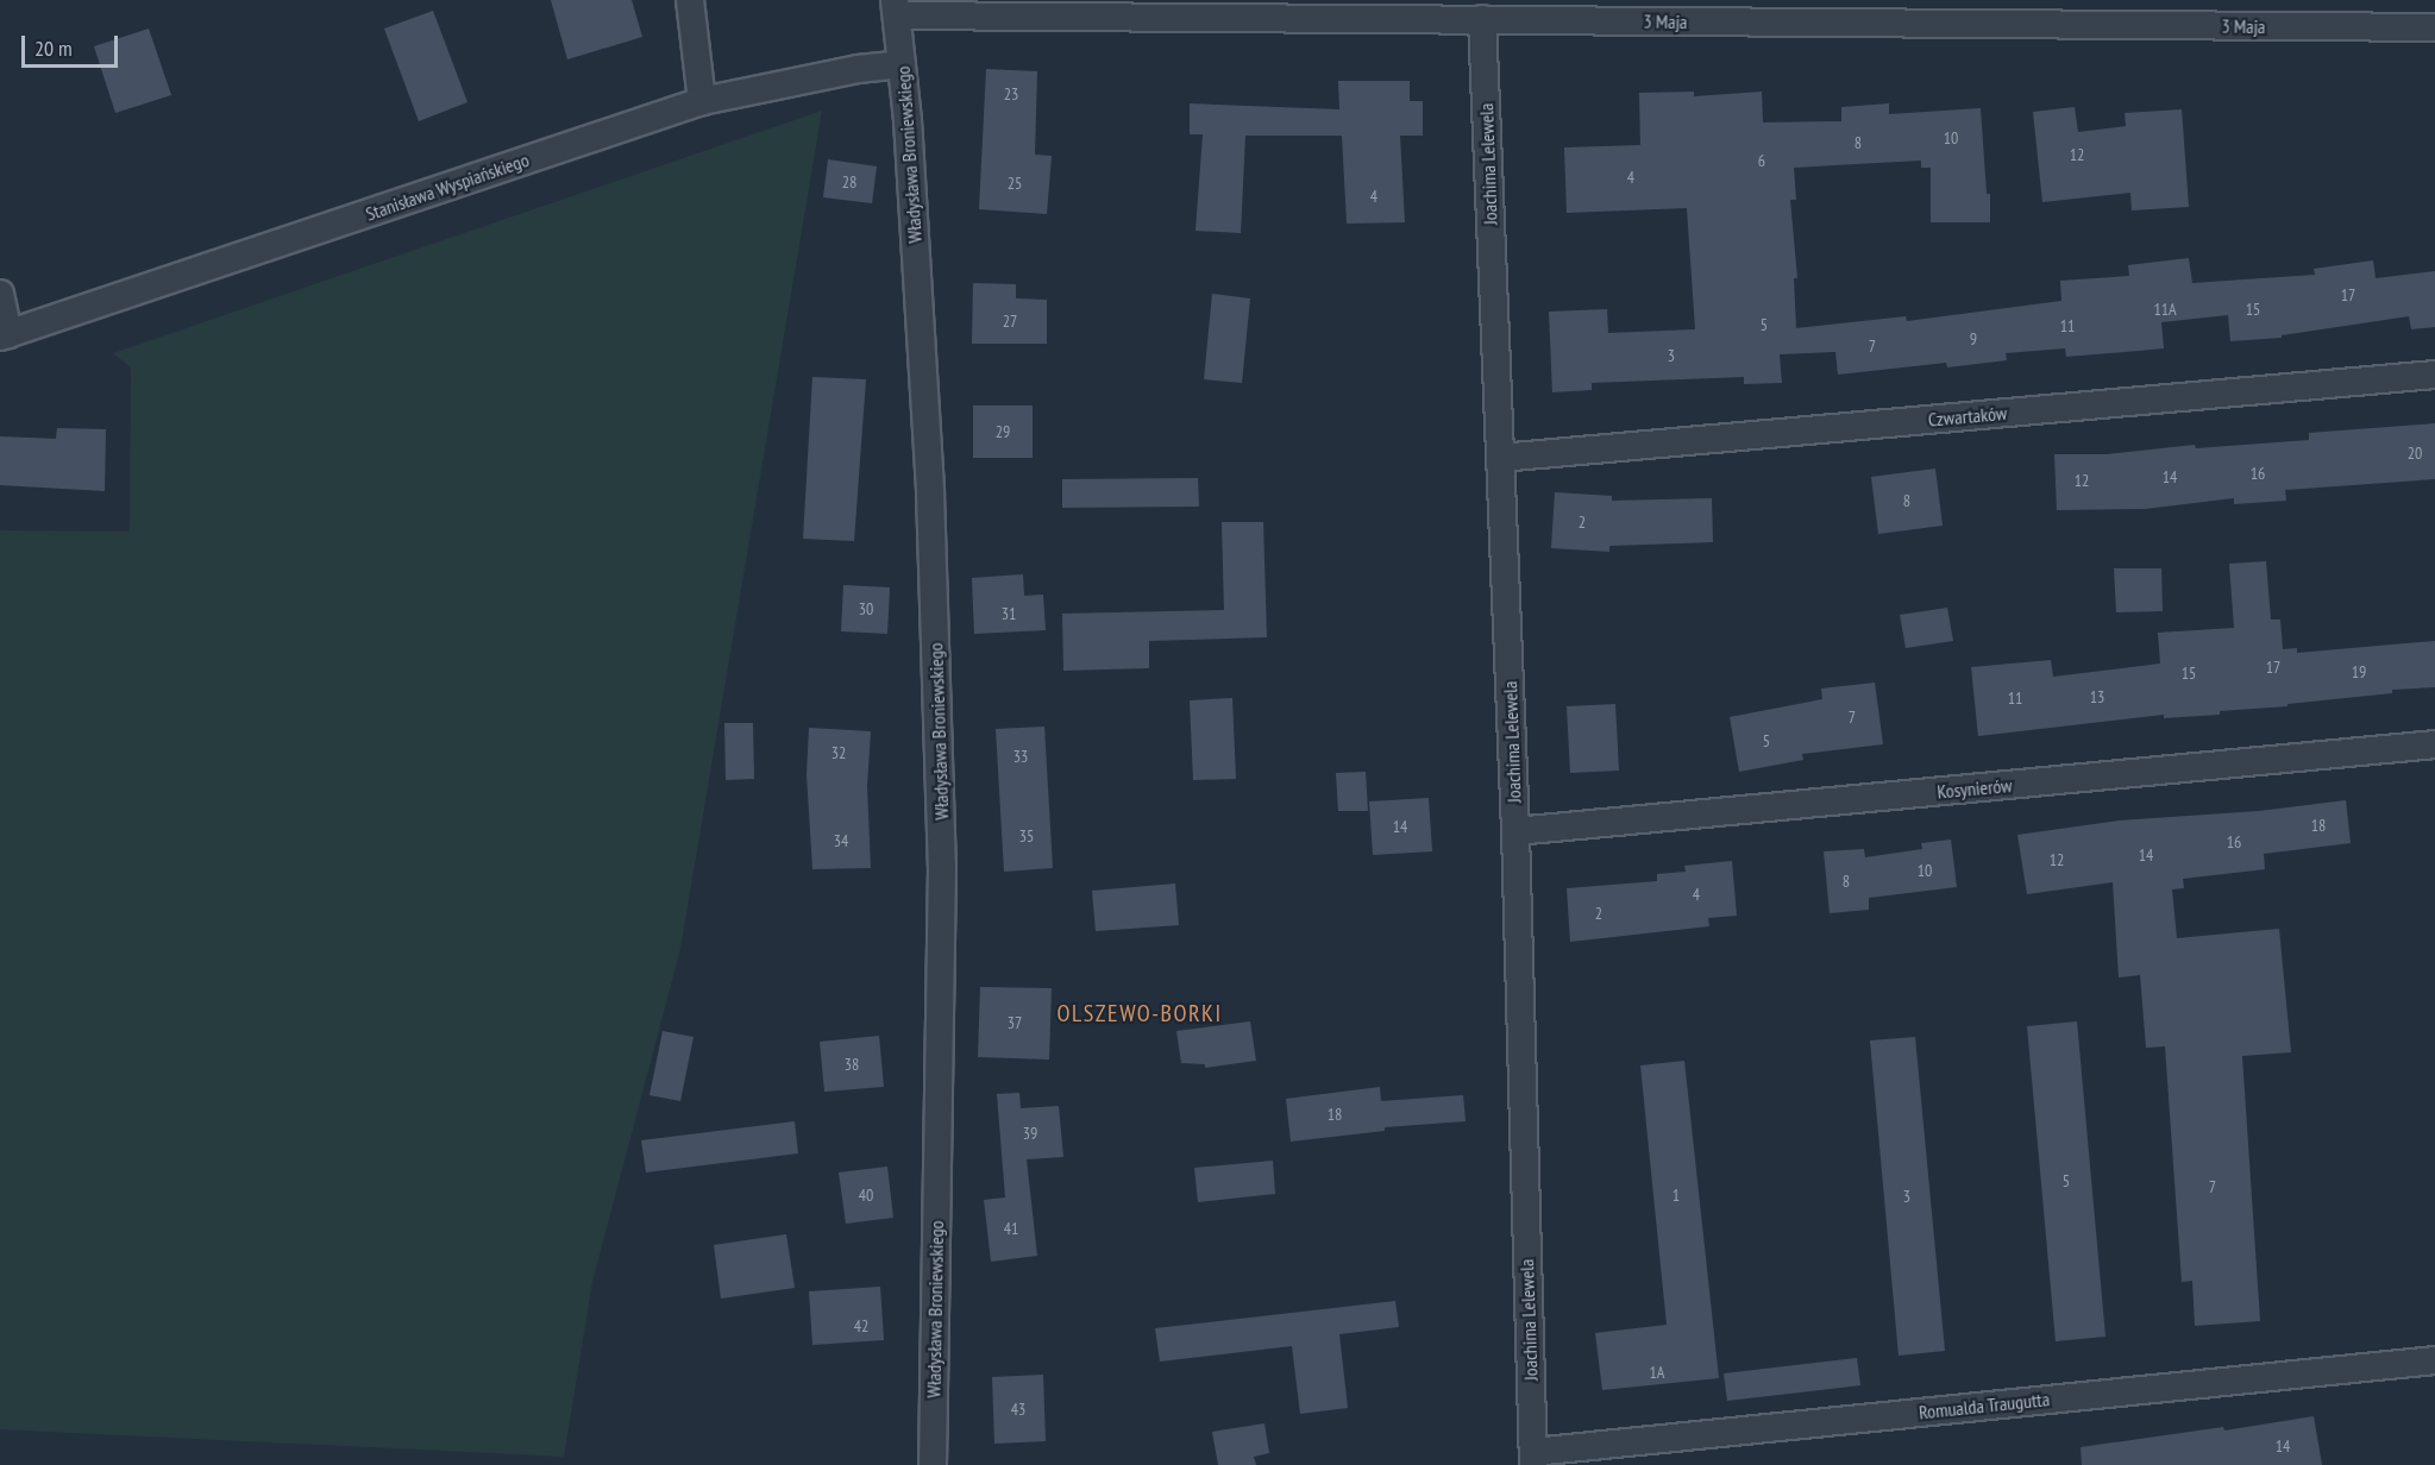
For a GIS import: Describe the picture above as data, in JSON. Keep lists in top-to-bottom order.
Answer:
{
  "streets": {
    "street": [
      "3 Maja",
      "Władysława Broniewskiego",
      "Joachima Lelewela",
      "Stanisława Wyspiańskiego",
      "Czwartaków",
      "Kosynierów",
      "Romualda Traugutta"
    ]
  },
  "crossings": [
    ["3 Maja", "Władysława Broniewskiego"],
    ["3 Maja", "Joachima Lelewela"],
    ["Władysława Broniewskiego", "Stanisława Wyspiańskiego"],
    ["Joachima Lelewela", "Czwartaków"],
    ["Joachima Lelewela", "Kosynierów"],
    ["Joachima Lelewela", "Romualda Traugutta"]
  ],
  "districts": ["OLSZEWO-BORKI"],
  "house_numbers": [
    "23",
    "10",
    "8",
    "12",
    "6",
    "4",
    "28",
    "25",
    "4",
    "17",
    "11A",
    "15",
    "27",
    "5",
    "11",
    "9",
    "7",
    "3",
    "29",
    "20",
    "16",
    "14",
    "12",
    "8",
    "2",
    "30",
    "31",
    "17",
    "19",
    "15",
    "13",
    "11",
    "7",
    "5",
    "32",
    "33",
    "18",
    "14",
    "35",
    "34",
    "16",
    "14",
    "12",
    "10",
    "8",
    "4",
    "2",
    "37",
    "38",
    "18",
    "39",
    "5",
    "7",
    "40",
    "1",
    "3",
    "41",
    "42",
    "1A",
    "43",
    "14"
  ],
  "scale_bar": "20 m"
}
